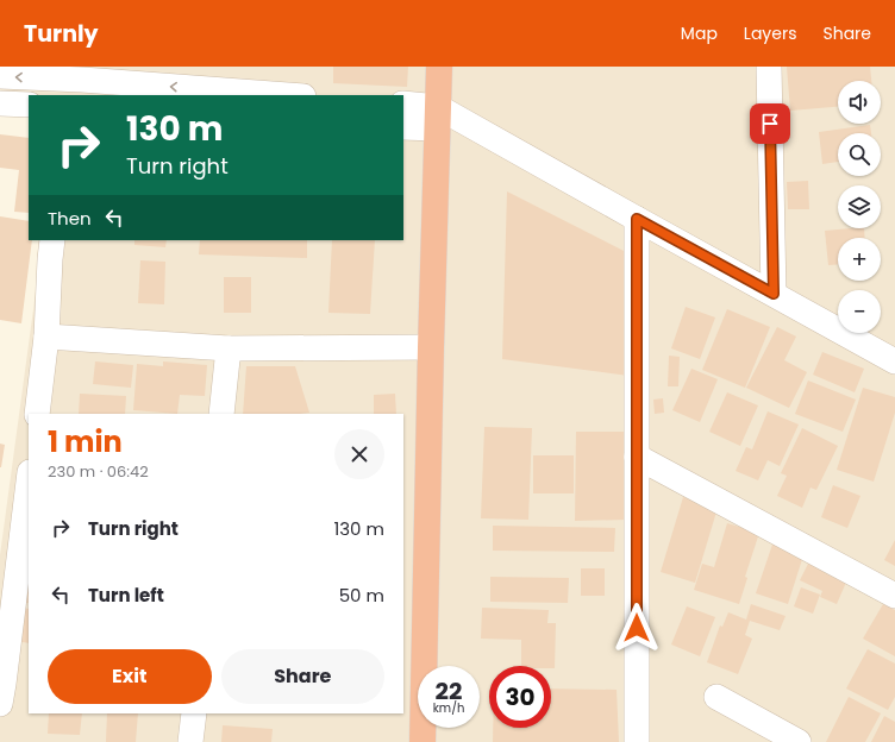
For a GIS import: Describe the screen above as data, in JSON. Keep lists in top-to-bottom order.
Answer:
{
  "page": {
    "header": "Turnly",
    "nav": ["Map", "Layers", "Share"],
    "map_buttons": ["+", "−"],
    "turn": ["130 m", "Turn right"],
    "then": "Then",
    "heading": ["1 min", "230 m · 06:42"],
    "list": [
      {
        "name": "Turn right",
        "value": "130 m"
      },
      {
        "name": "Turn left",
        "value": "50 m"
      }
    ],
    "buttons": ["Exit", "Share"],
    "speed": "22 km/h",
    "limit": "30"
  }
}
